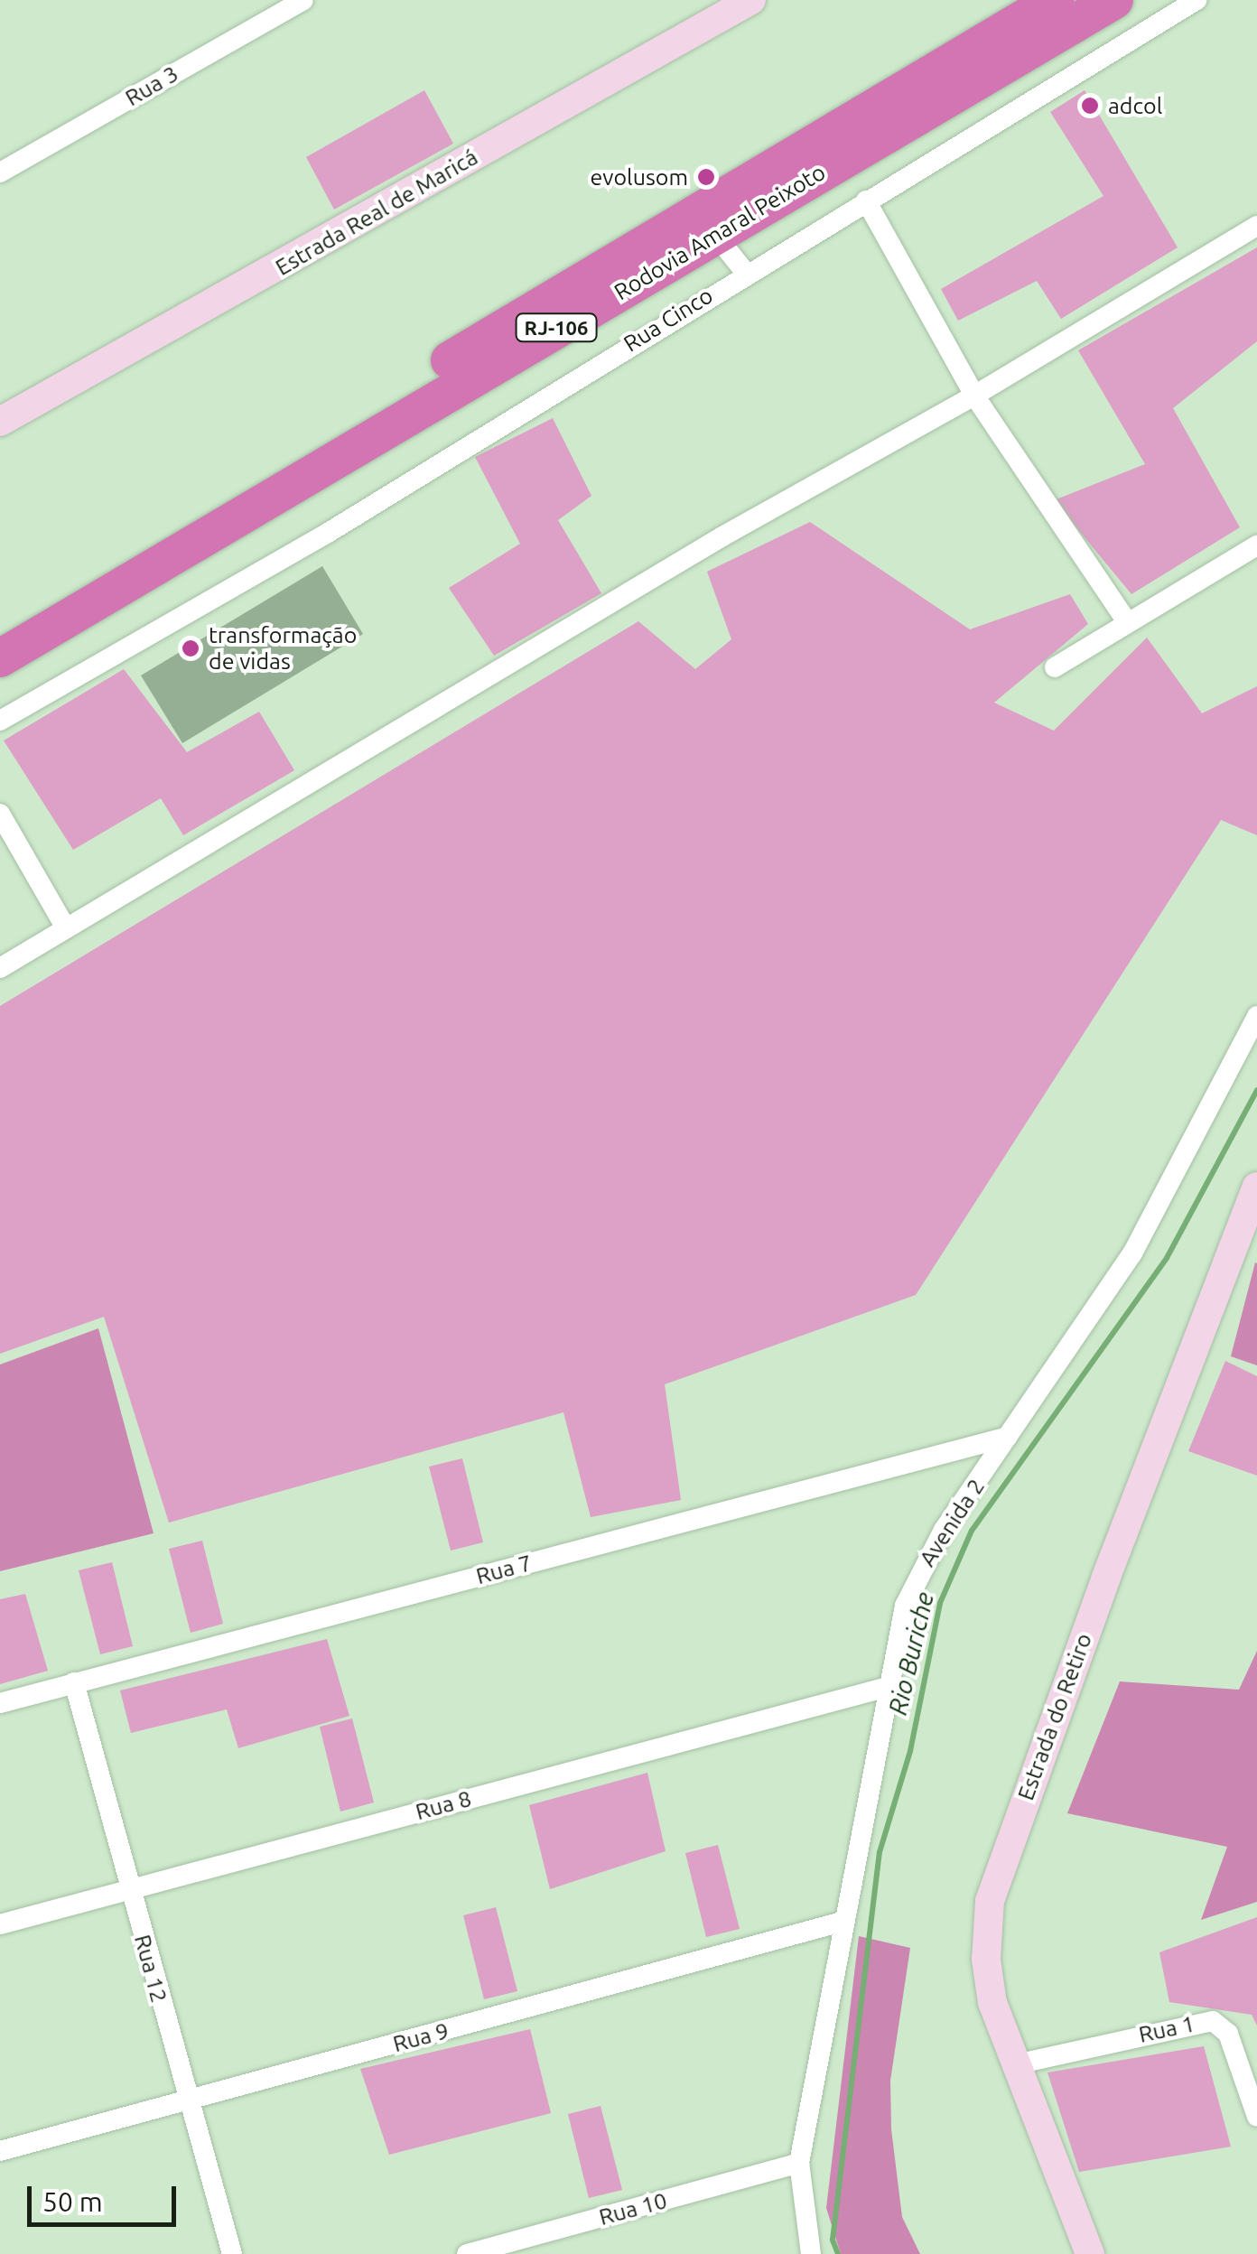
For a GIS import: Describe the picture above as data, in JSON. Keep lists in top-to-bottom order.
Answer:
{
  "streets": {
    "highway": ["Rodovia Amaral Peixoto", "RJ-106"],
    "street": [
      "Rua 3",
      "Estrada Real de Maricá",
      "Rua Cinco",
      "Avenida 2",
      "Rua 7",
      "Estrada do Retiro",
      "Rua 8",
      "Rua 12",
      "Rua 1",
      "Rua 9",
      "Rua 10"
    ]
  },
  "crossings": [
    ["Avenida 2", "Rua 7"],
    ["Avenida 2", "Rua 8"],
    ["Avenida 2", "Rua 9"],
    ["Avenida 2", "Rua 10"],
    ["Rua 7", "Rua 12"],
    ["Estrada do Retiro", "Rua 1"],
    ["Rua 8", "Rua 12"],
    ["Rua 12", "Rua 9"]
  ],
  "water": ["Rio Buriche"],
  "places": ["adcol", "evolusom", "transformação de vidas"],
  "scale_bar": "50 m"
}
